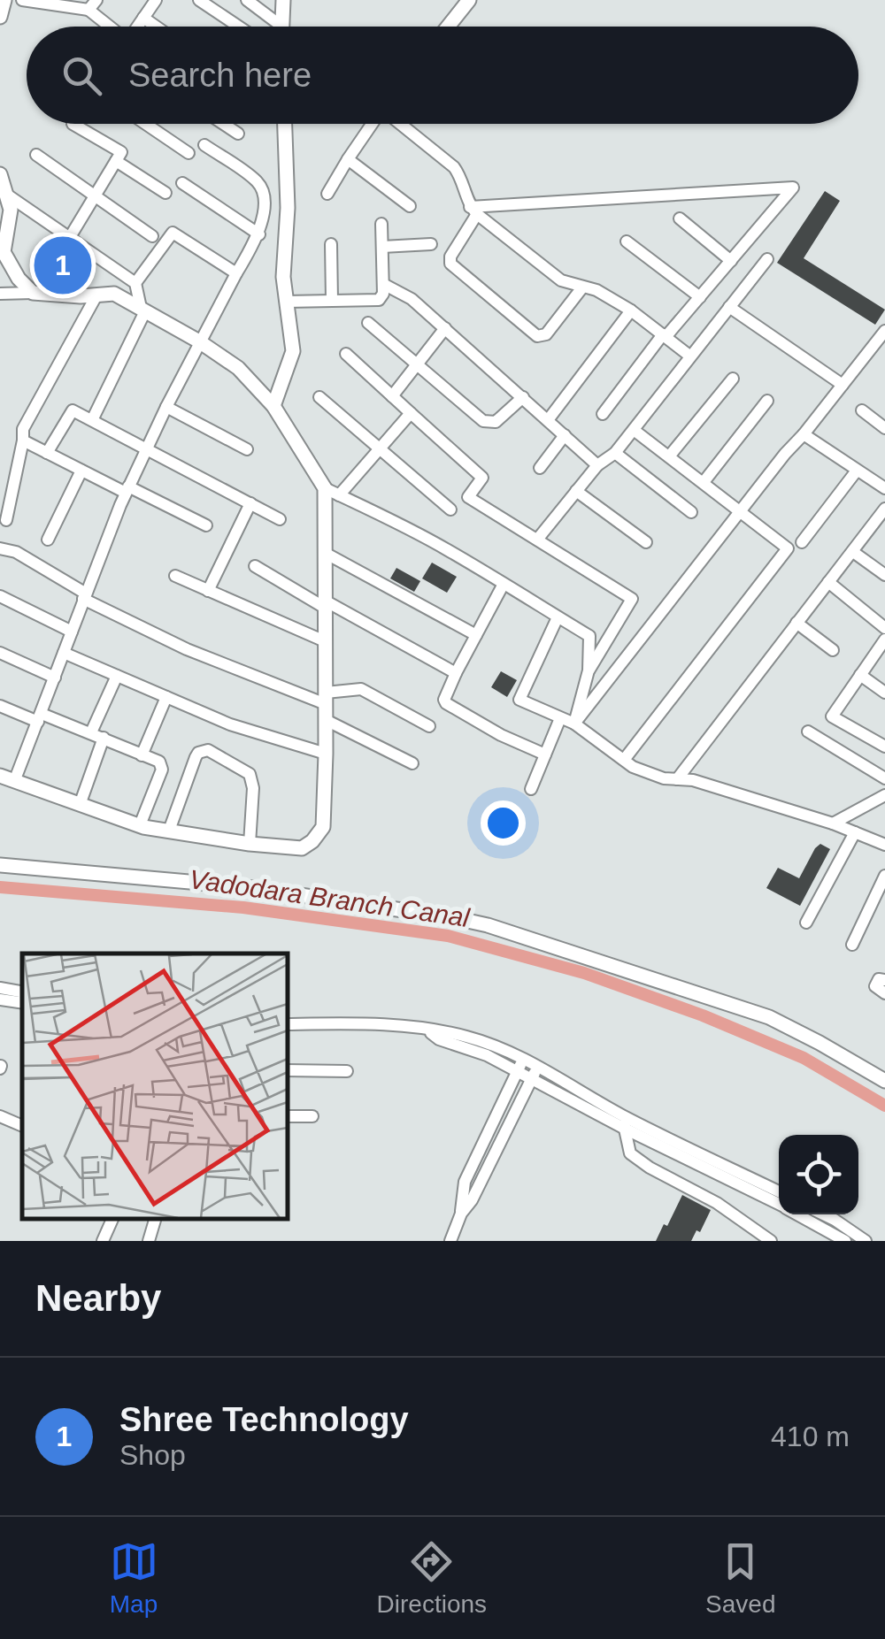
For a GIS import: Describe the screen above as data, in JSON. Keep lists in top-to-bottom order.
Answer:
{
  "water": ["Vadodara Branch Canal"],
  "page": {
    "search": "Search here",
    "pins": "1",
    "heading": "Nearby",
    "list": [
      {
        "mark": "1",
        "name": "Shree Technology",
        "note": "Shop",
        "value": "410 m"
      }
    ],
    "nav": ["Map", "Directions", "Saved"]
  }
}
